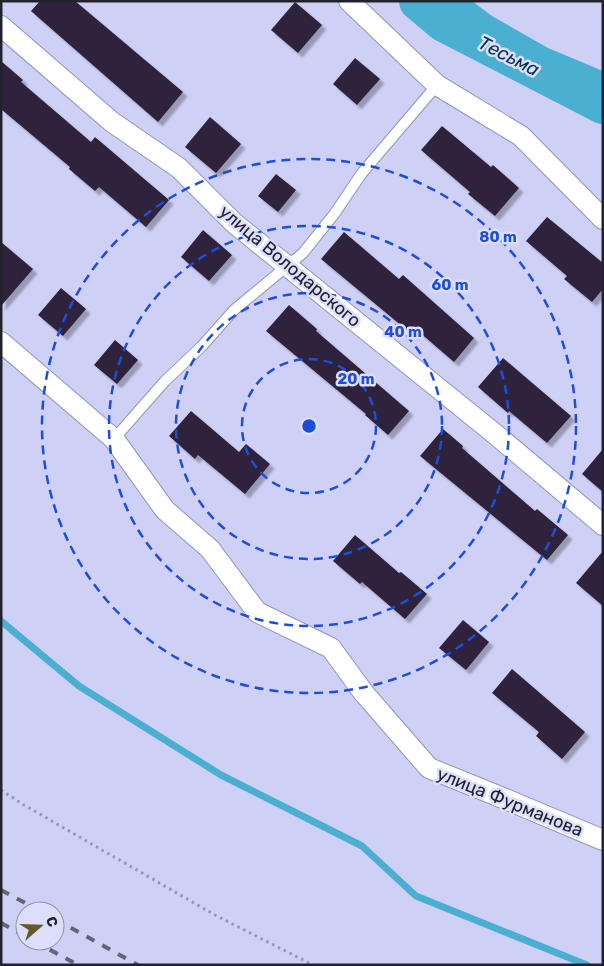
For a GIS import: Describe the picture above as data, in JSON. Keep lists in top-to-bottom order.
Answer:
{
  "streets": {
    "street": ["улица Володарского", "улица Фурманова"]
  },
  "water": ["Тесьма"],
  "north": "right",
  "rings": [
    "80 m",
    "60 m",
    "40 m",
    "20 m"
  ]
}
